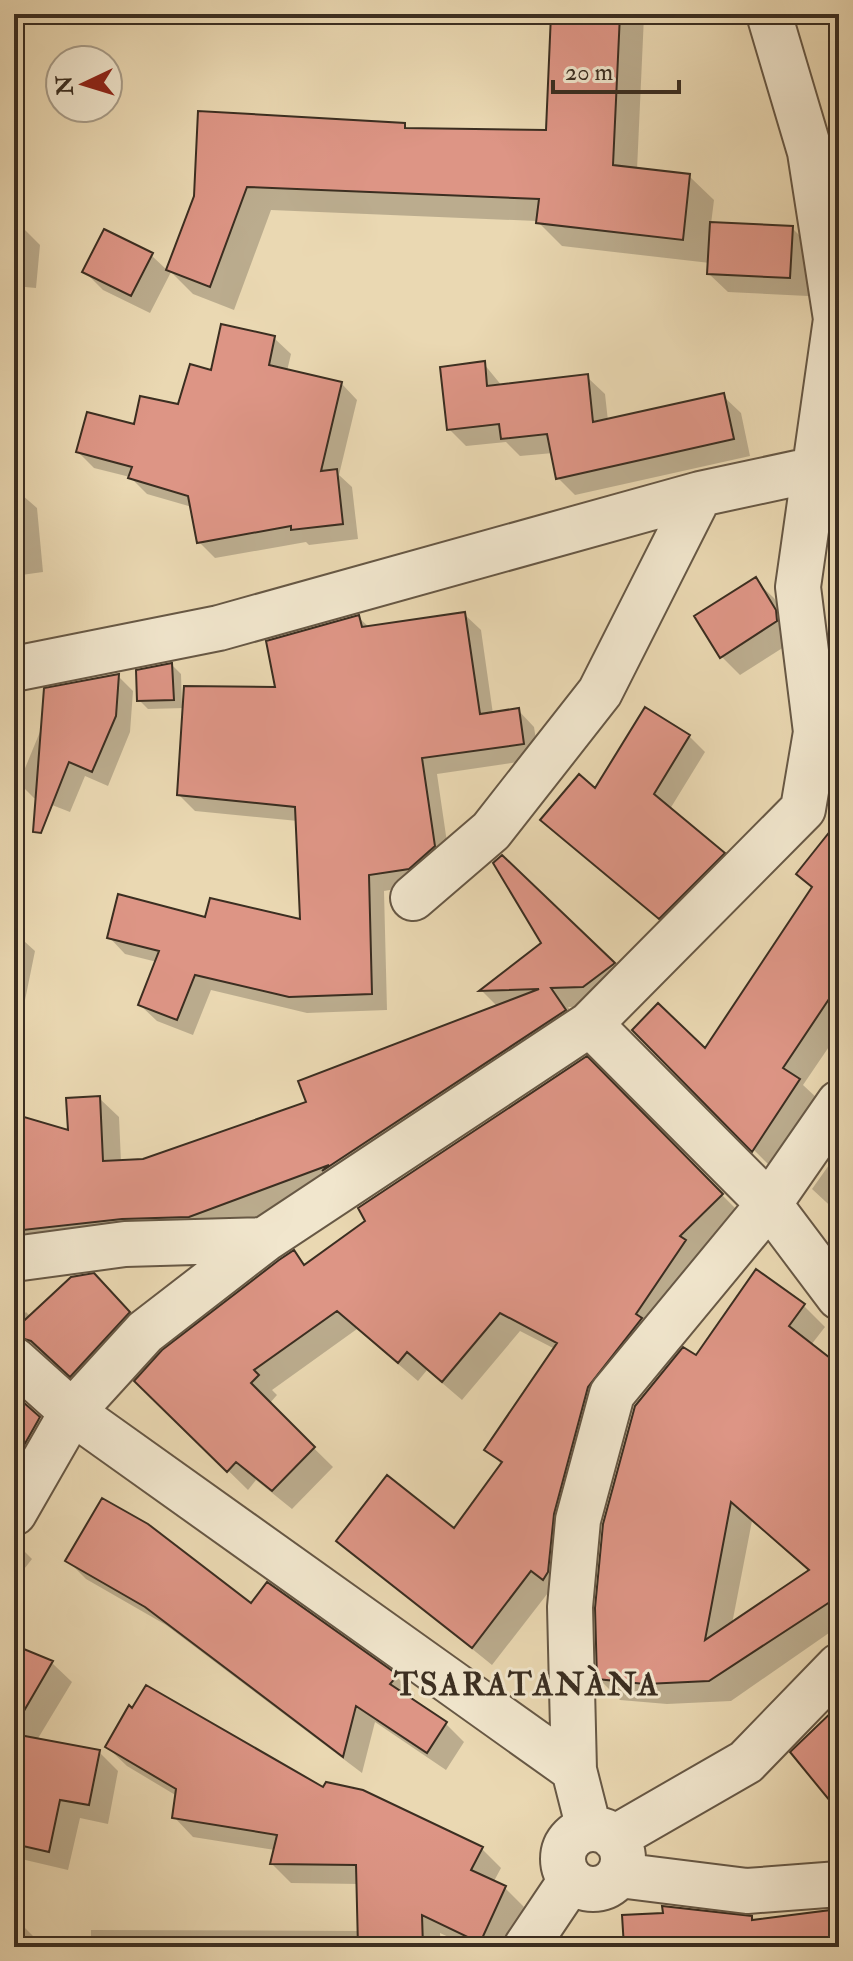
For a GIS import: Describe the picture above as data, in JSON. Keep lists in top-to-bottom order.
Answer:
{
  "districts": ["TSARATANÀNA"],
  "scale_bar": "20 m",
  "north": "left"
}
